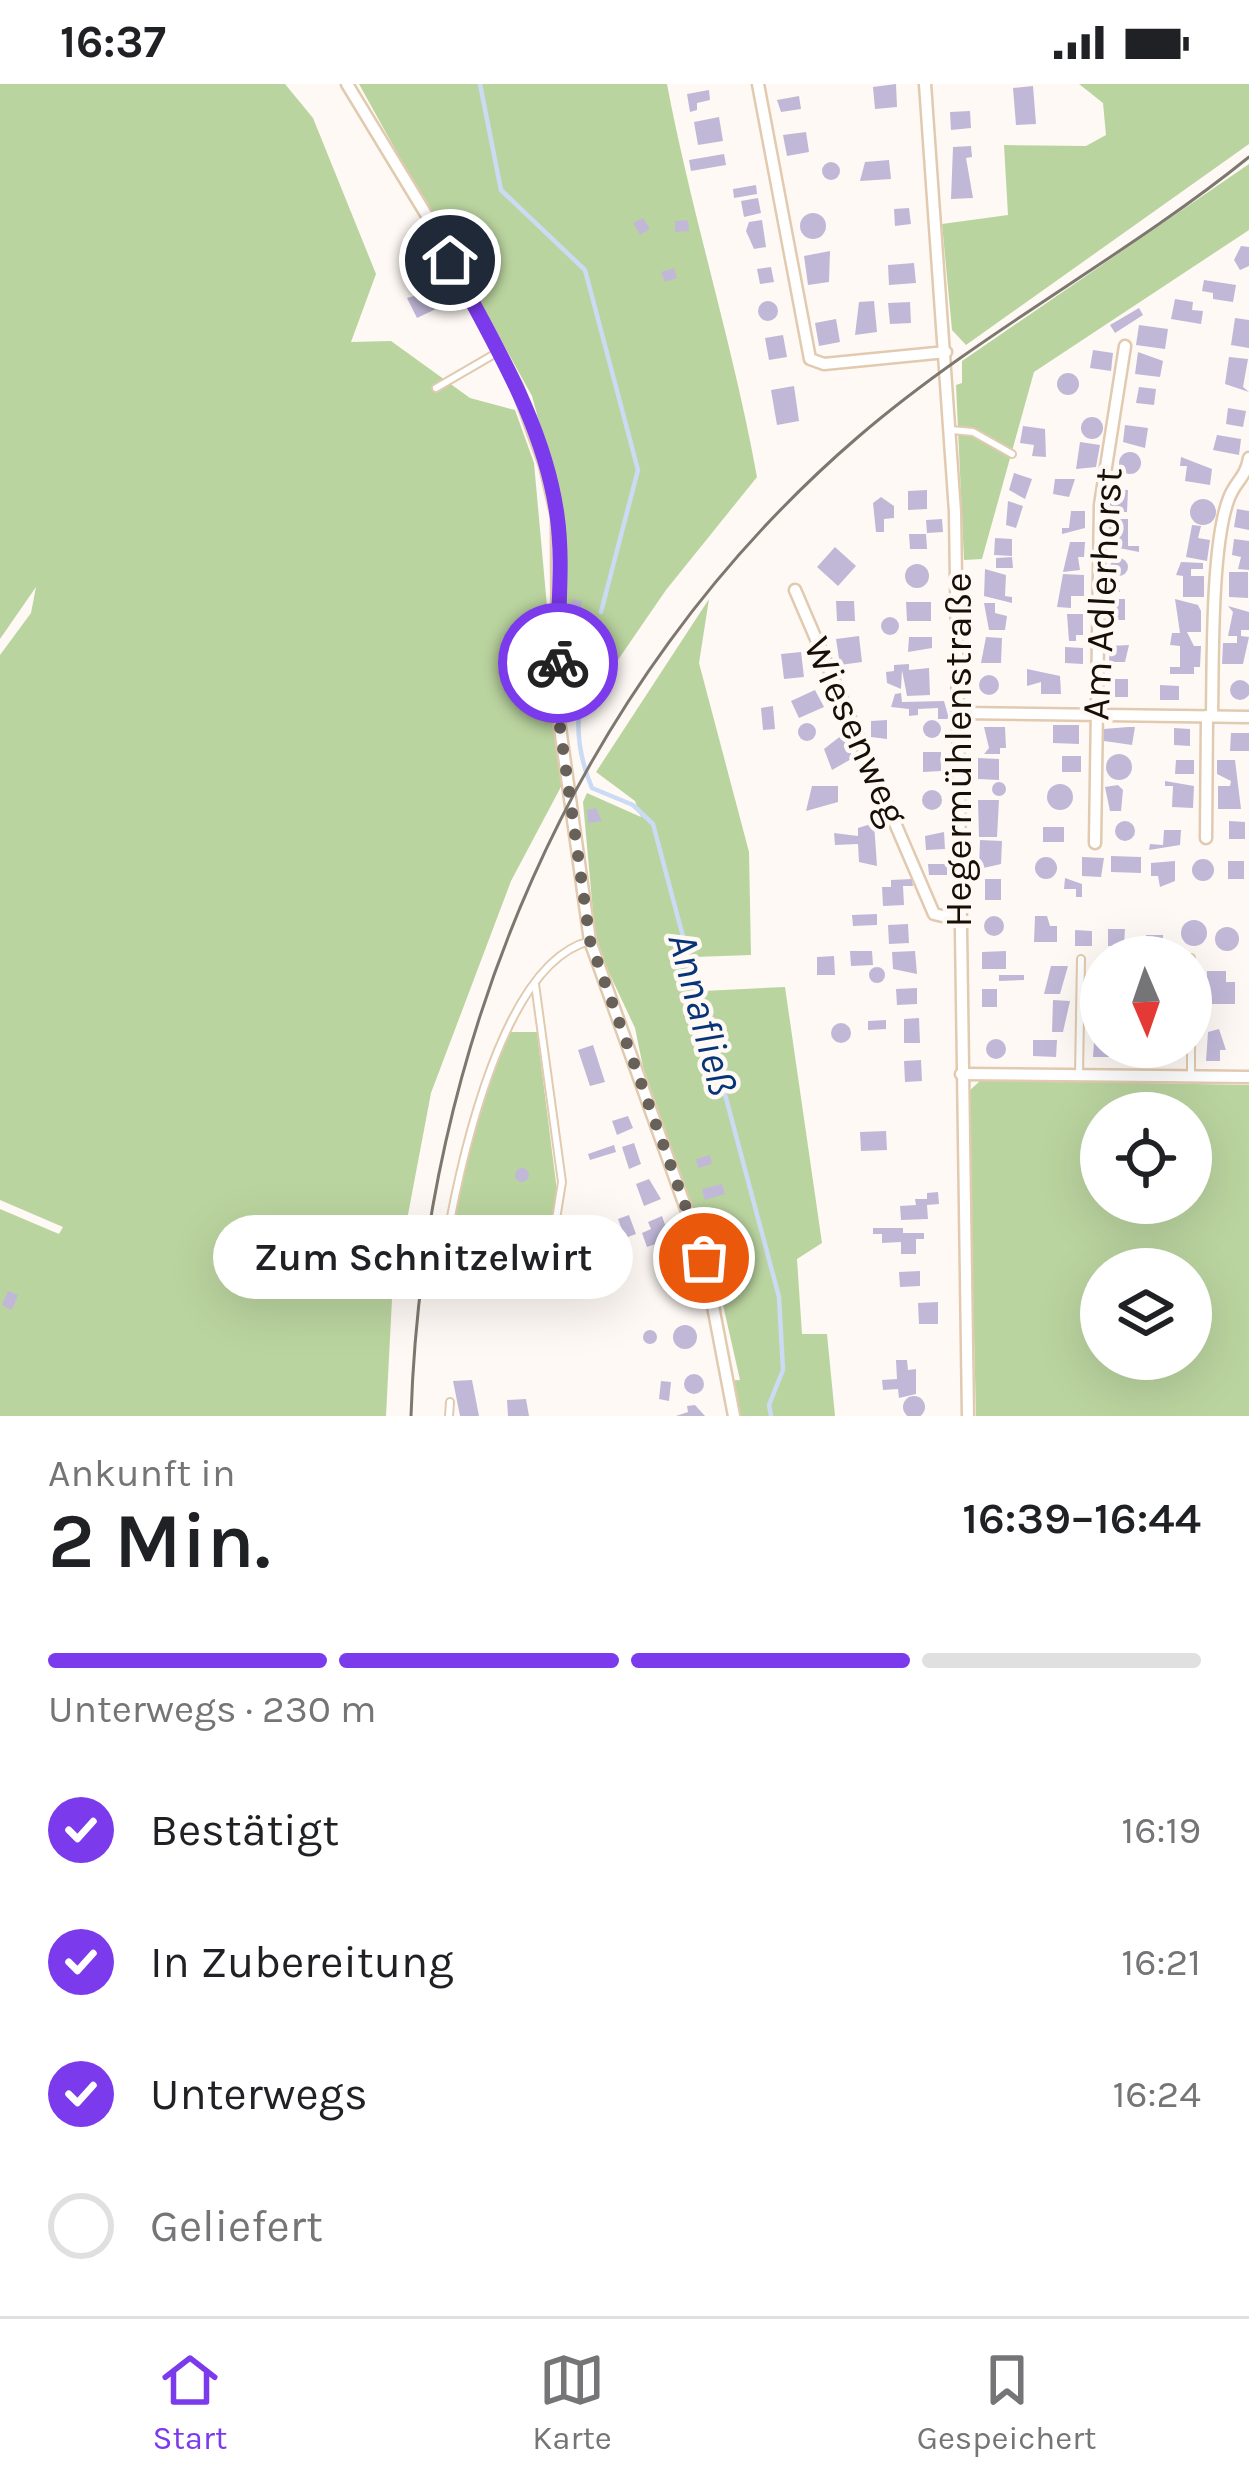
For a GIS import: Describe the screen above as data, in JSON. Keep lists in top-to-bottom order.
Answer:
{
  "streets": {
    "street": ["Am Adlerhorst", "Wiesenweg", "Hegermühlenstraße"]
  },
  "crossings": [
    ["Wiesenweg", "Hegermühlenstraße"]
  ],
  "water": ["Annafließ"],
  "places": ["Zum Schnitzelwirt"],
  "north": "bottom",
  "page": {
    "status": "16:37",
    "bubble": "Zum Schnitzelwirt",
    "heading": ["2 Min.", "Ankunft in", "16:39–16:44"],
    "bar": "Unterwegs · 230 m",
    "list": [
      ["Bestätigt", "16:19"],
      ["In Zubereitung", "16:21"],
      ["Unterwegs", "16:24"],
      "Geliefert"
    ],
    "tabs": ["Start", "Karte", "Gespeichert"]
  }
}
